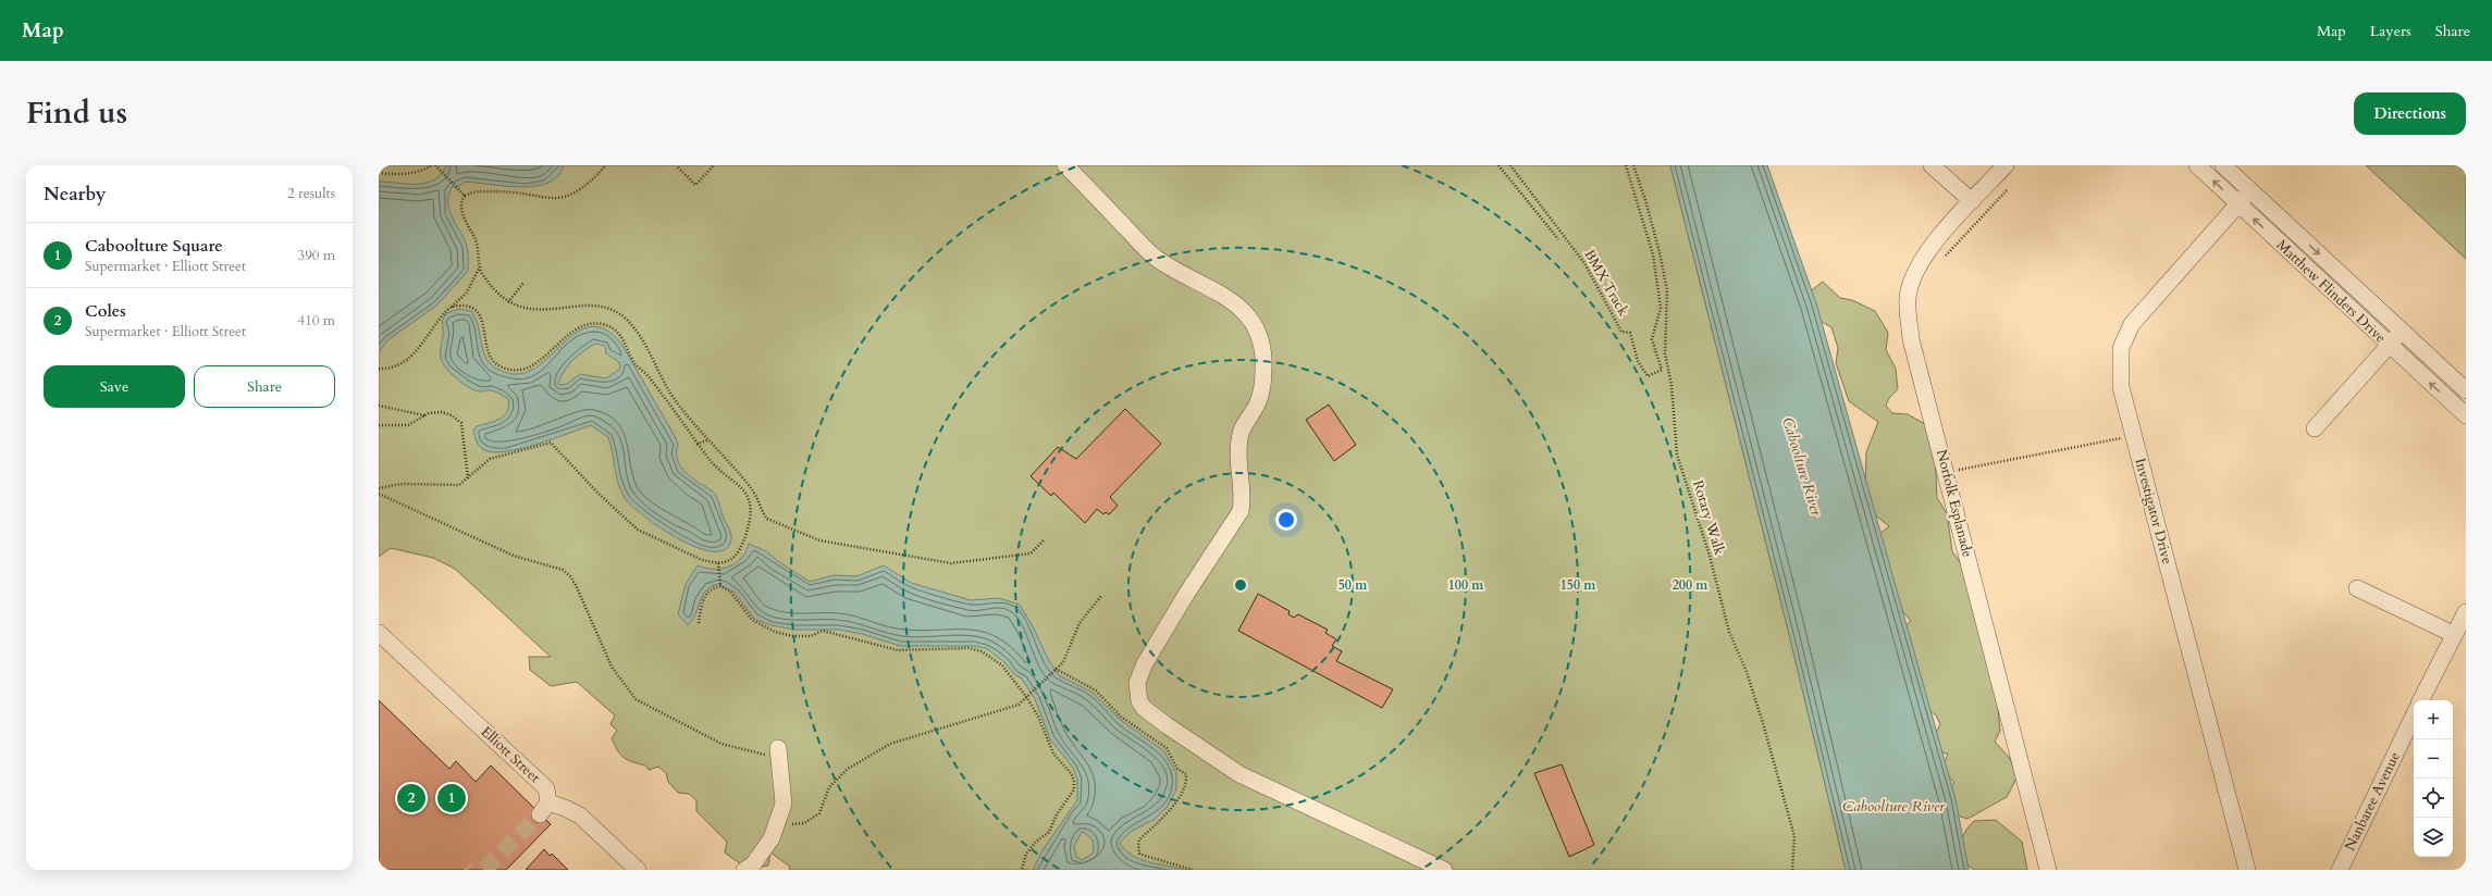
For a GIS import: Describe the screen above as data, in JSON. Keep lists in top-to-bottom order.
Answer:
{
  "streets": {
    "street": [
      "Matthew Flinders Drive",
      "Norfolk Esplanade",
      "Investigator Drive",
      "Elliott Street",
      "Nanbaree Avenue"
    ],
    "path": ["BMX Track", "Rotary Walk"]
  },
  "crossings": [
    ["Matthew Flinders Drive", "Investigator Drive"]
  ],
  "water": ["Caboolture River"],
  "page": {
    "header": "Map",
    "nav": ["Map", "Layers", "Share"],
    "title": "Find us",
    "buttons": [
      "Directions",
      ["Save", "Share"]
    ],
    "heading": ["Nearby", "2 results"],
    "list": [
      {
        "mark": "1",
        "name": "Caboolture Square",
        "note": "Supermarket · Elliott Street",
        "value": "390 m"
      },
      {
        "mark": "2",
        "name": "Coles",
        "note": "Supermarket · Elliott Street",
        "value": "410 m"
      }
    ],
    "map_buttons": ["+", "−"],
    "pins": ["1", "2"]
  },
  "rings": [
    "50 m",
    "100 m",
    "150 m",
    "200 m"
  ]
}
